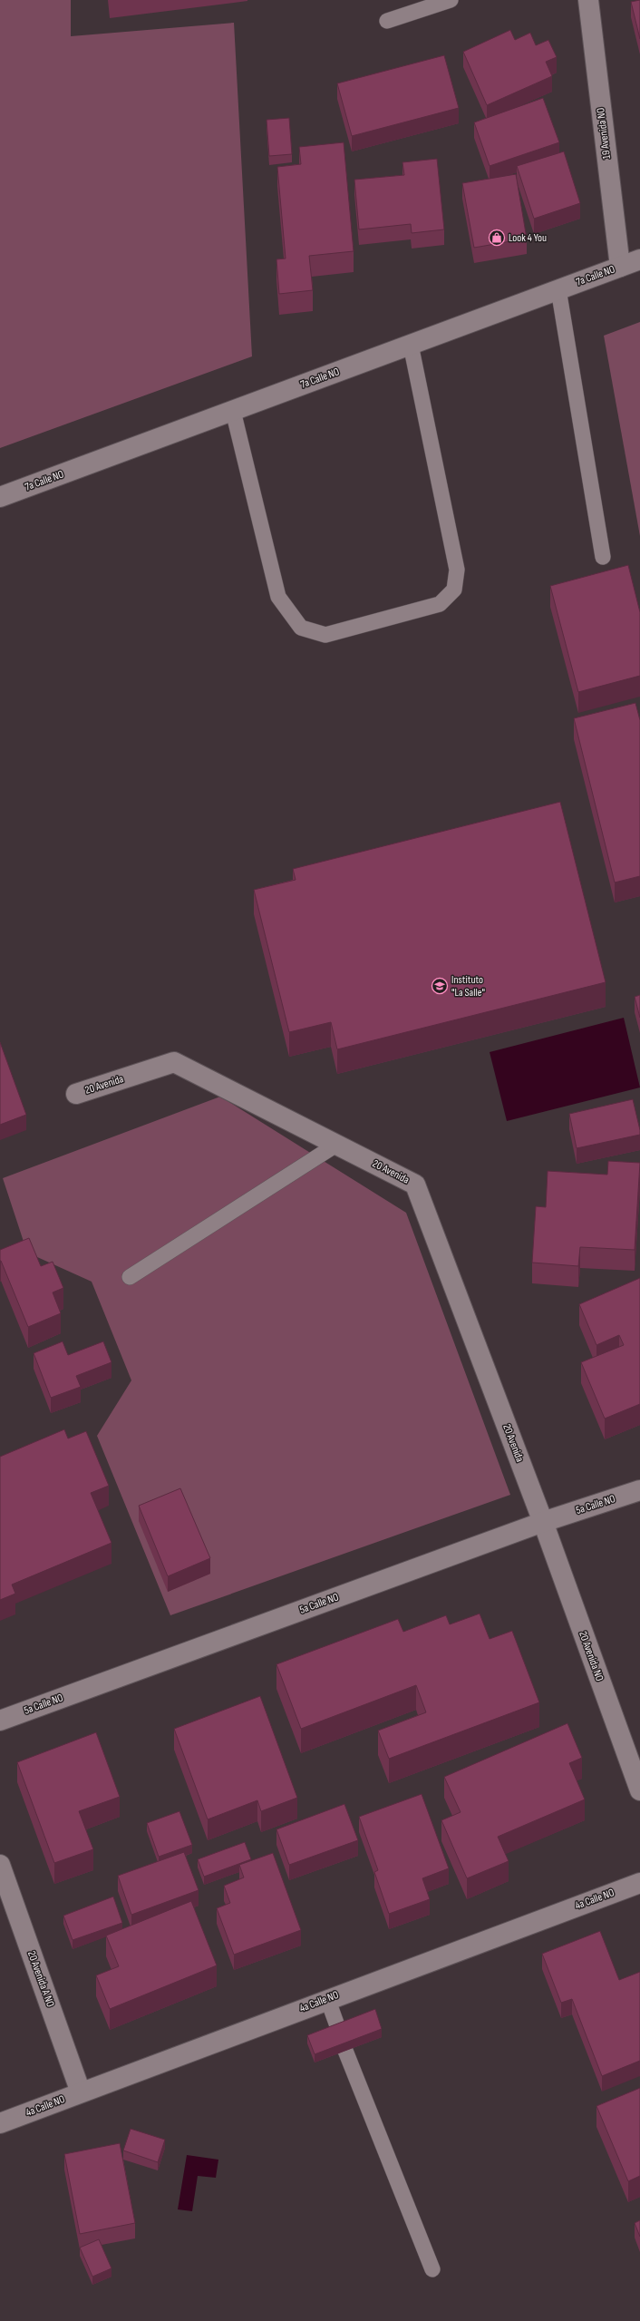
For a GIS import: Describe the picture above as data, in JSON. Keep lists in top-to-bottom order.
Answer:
{
  "streets": {
    "street": [
      "19 Avenida NO",
      "7a Calle NO",
      "20 Avenida",
      "5a Calle NO",
      "20 Avenida NO",
      "4a Calle NO",
      "20 Avenida A NO"
    ]
  },
  "crossings": [
    ["19 Avenida NO", "7a Calle NO"],
    ["20 Avenida", "5a Calle NO"],
    ["20 Avenida", "20 Avenida NO"],
    ["5a Calle NO", "20 Avenida NO"],
    ["4a Calle NO", "20 Avenida A NO"]
  ],
  "places": {
    "shop": ["Look 4 You"],
    "school or university": ["Instituto \"La Salle\""]
  }
}
